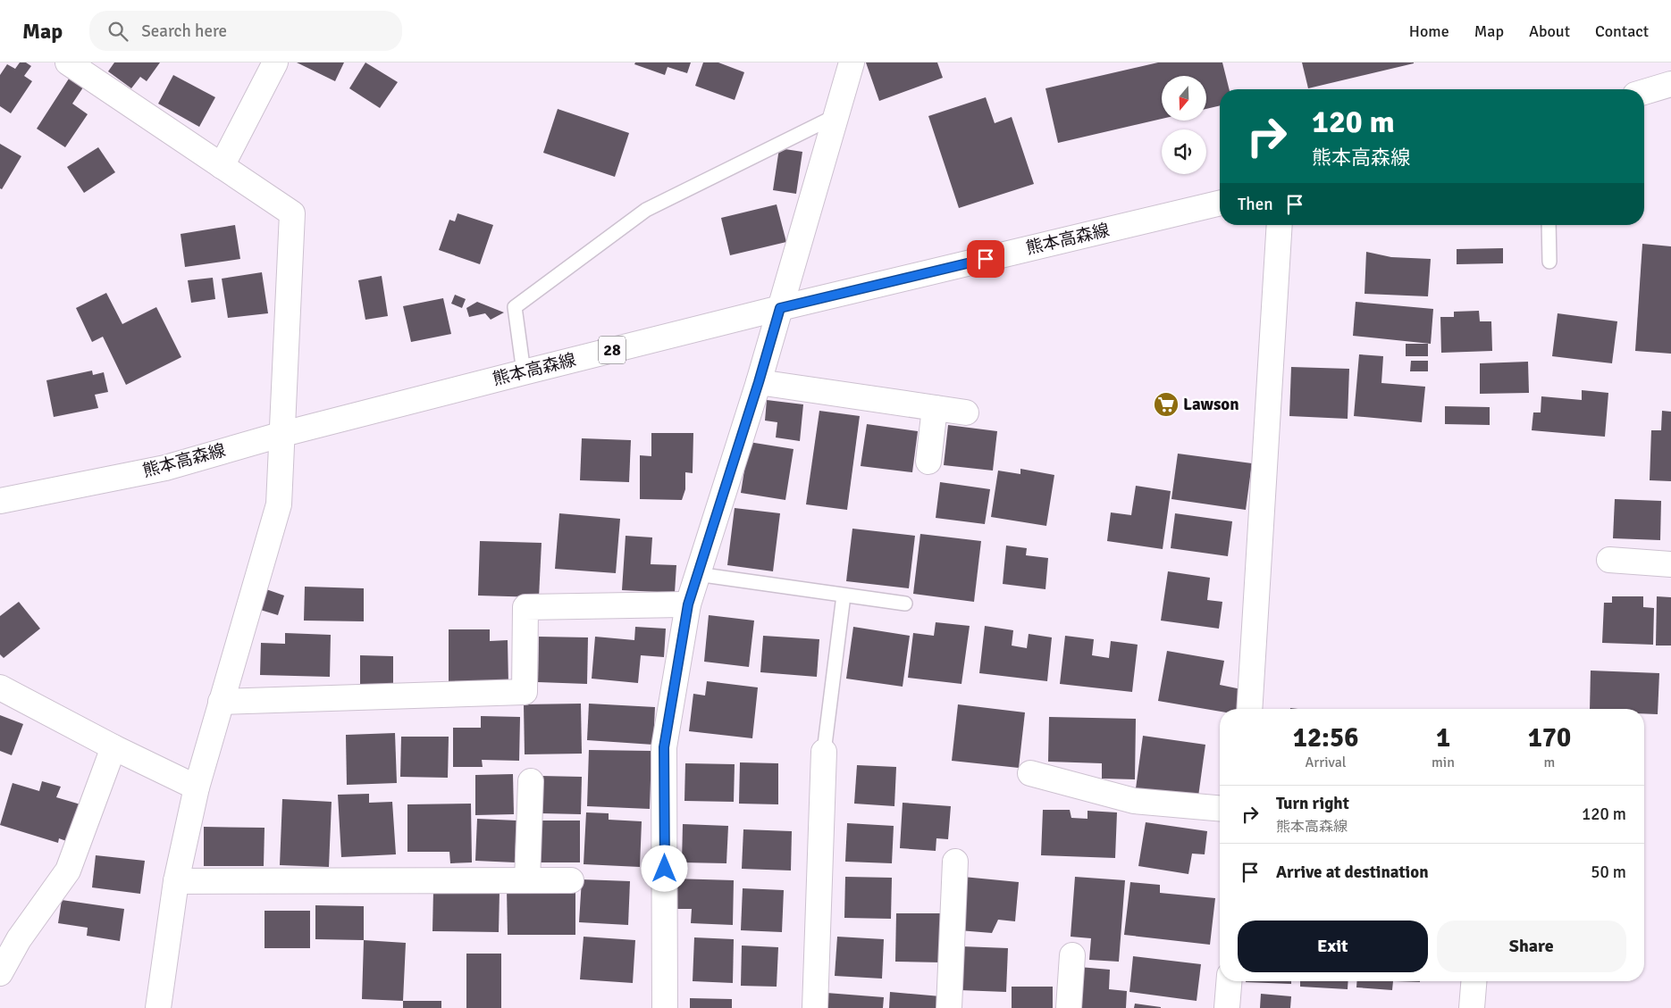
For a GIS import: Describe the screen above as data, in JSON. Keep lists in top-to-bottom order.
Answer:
{
  "streets": {
    "street": ["熊本高森線", "28"]
  },
  "places": {
    "supermarket": ["Lawson"]
  },
  "north": "bottom",
  "page": {
    "header": "Map",
    "search": "Search here",
    "nav": [
      "Home",
      "Map",
      "About",
      "Contact"
    ],
    "turn": ["120 m", "熊本高森線"],
    "then": "Then",
    "eta": [
      "12:56",
      "Arrival",
      "1",
      "min",
      "170",
      "m"
    ],
    "list": [
      {
        "name": "Turn right",
        "note": "熊本高森線",
        "value": "120 m"
      },
      {
        "name": "Arrive at destination",
        "value": "50 m"
      }
    ],
    "buttons": ["Exit", "Share"]
  }
}
